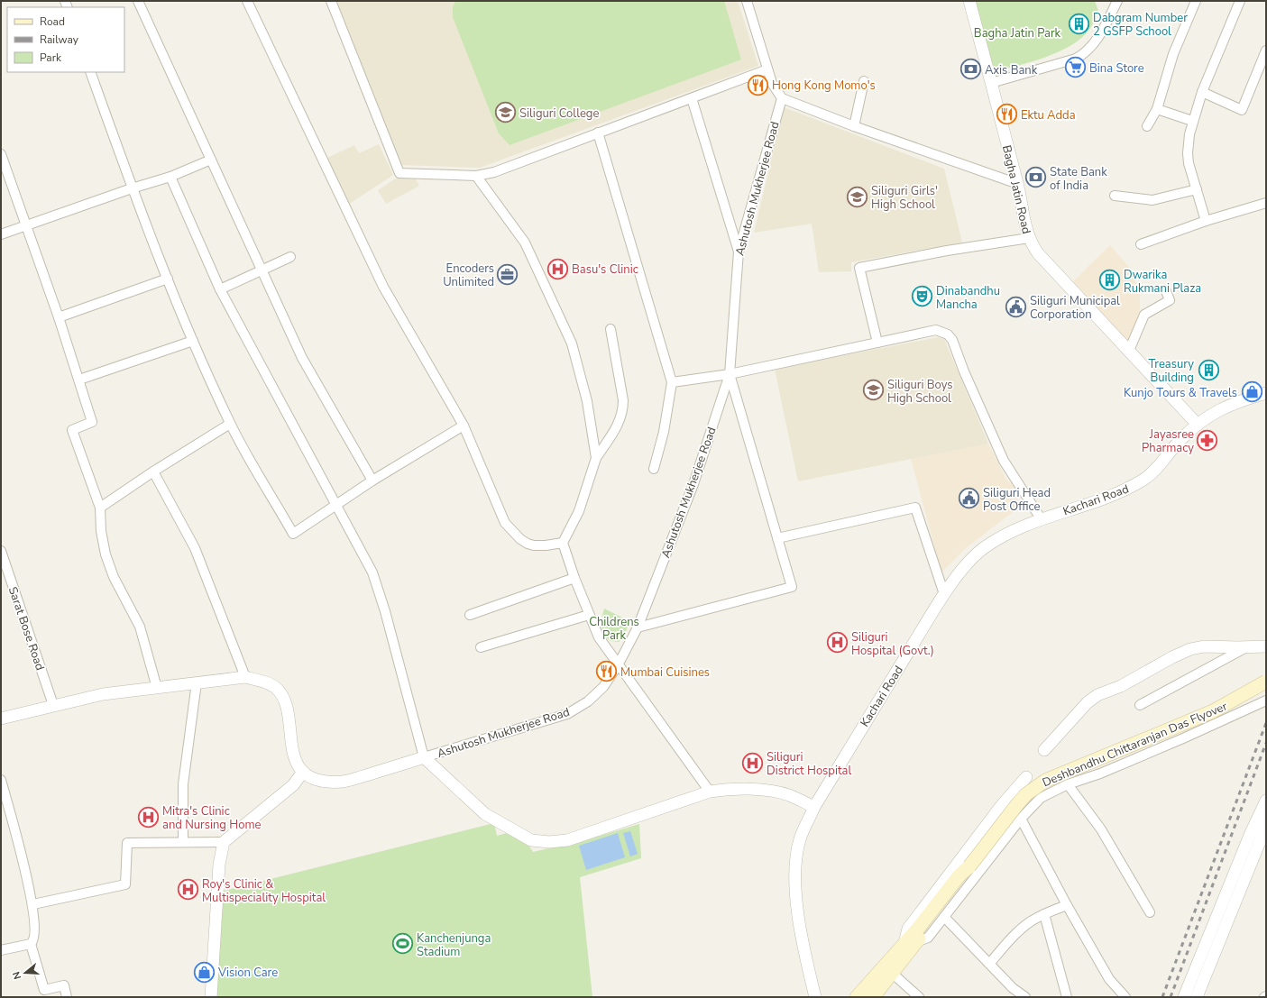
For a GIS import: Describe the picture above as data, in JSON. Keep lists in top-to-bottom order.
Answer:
{
  "streets": {
    "main road": ["Deshbandhu Chittaranjan Das Flyover"],
    "street": [
      "Ashutosh Mukherjee Road",
      "Bagha Jatin Road",
      "Kachari Road",
      "Sarat Bose Road"
    ]
  },
  "crossings": [
    ["Bagha Jatin Road", "Kachari Road"]
  ],
  "parks": ["Bagha Jatin Park", "Childrens Park"],
  "places": {
    "building": ["Dabgram Number 2 GSFP School", "Dwarika Rukmani Plaza", "Treasury Building"],
    "supermarket": ["Bina Store"],
    "bank": ["Axis Bank", "State Bank of India"],
    "restaurant": ["Hong Kong Momo's", "Ektu Adda", "Mumbai Cuisines"],
    "school or university": ["Siliguri College", "Siliguri Girls' High School", "Siliguri Boys High School"],
    "hospital": [
      "Basu's Clinic",
      "Siliguri Hospital (Govt.)",
      "Siliguri District Hospital",
      "Mitra's Clinic and Nursing Home",
      "Roy's Clinic & Multispeciality Hospital"
    ],
    "office": ["Encoders Unlimited"],
    "theatre": ["Dinabandhu Mancha"],
    "public building": ["Siliguri Municipal Corporation", "Siliguri Head Post Office"],
    "shop": ["Kunjo Tours & Travels", "Vision Care"],
    "pharmacy": ["Jayasree Pharmacy"],
    "sports": ["Kanchenjunga Stadium"]
  },
  "legend": ["Road", "Railway", "Park"],
  "north": "left"
}
